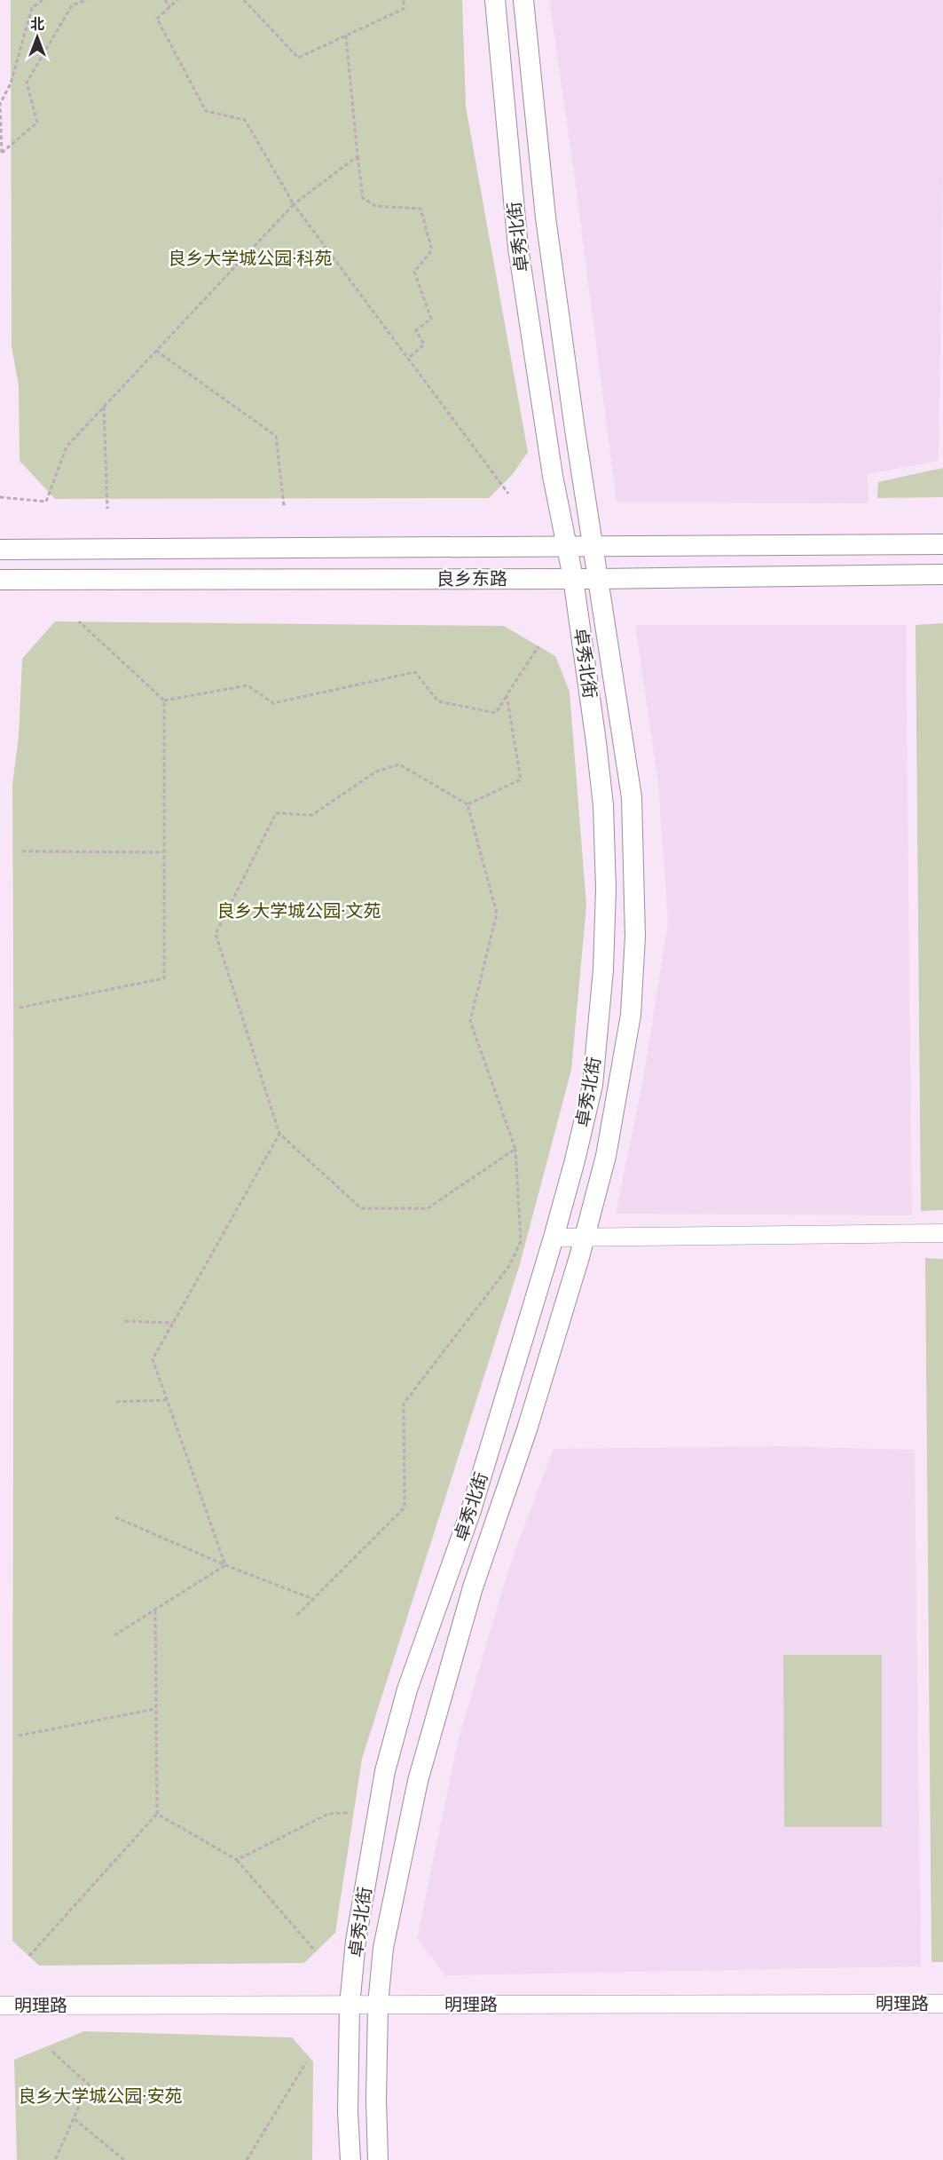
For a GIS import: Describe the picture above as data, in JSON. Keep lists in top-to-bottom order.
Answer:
{
  "streets": {
    "main road": ["卓秀北街", "良乡东路"],
    "street": ["明理路"]
  },
  "crossings": [
    ["卓秀北街", "良乡东路"],
    ["卓秀北街", "明理路"]
  ],
  "parks": ["良乡大学城公园·科苑", "良乡大学城公园·文苑", "良乡大学城公园·安苑"],
  "north": "top"
}
